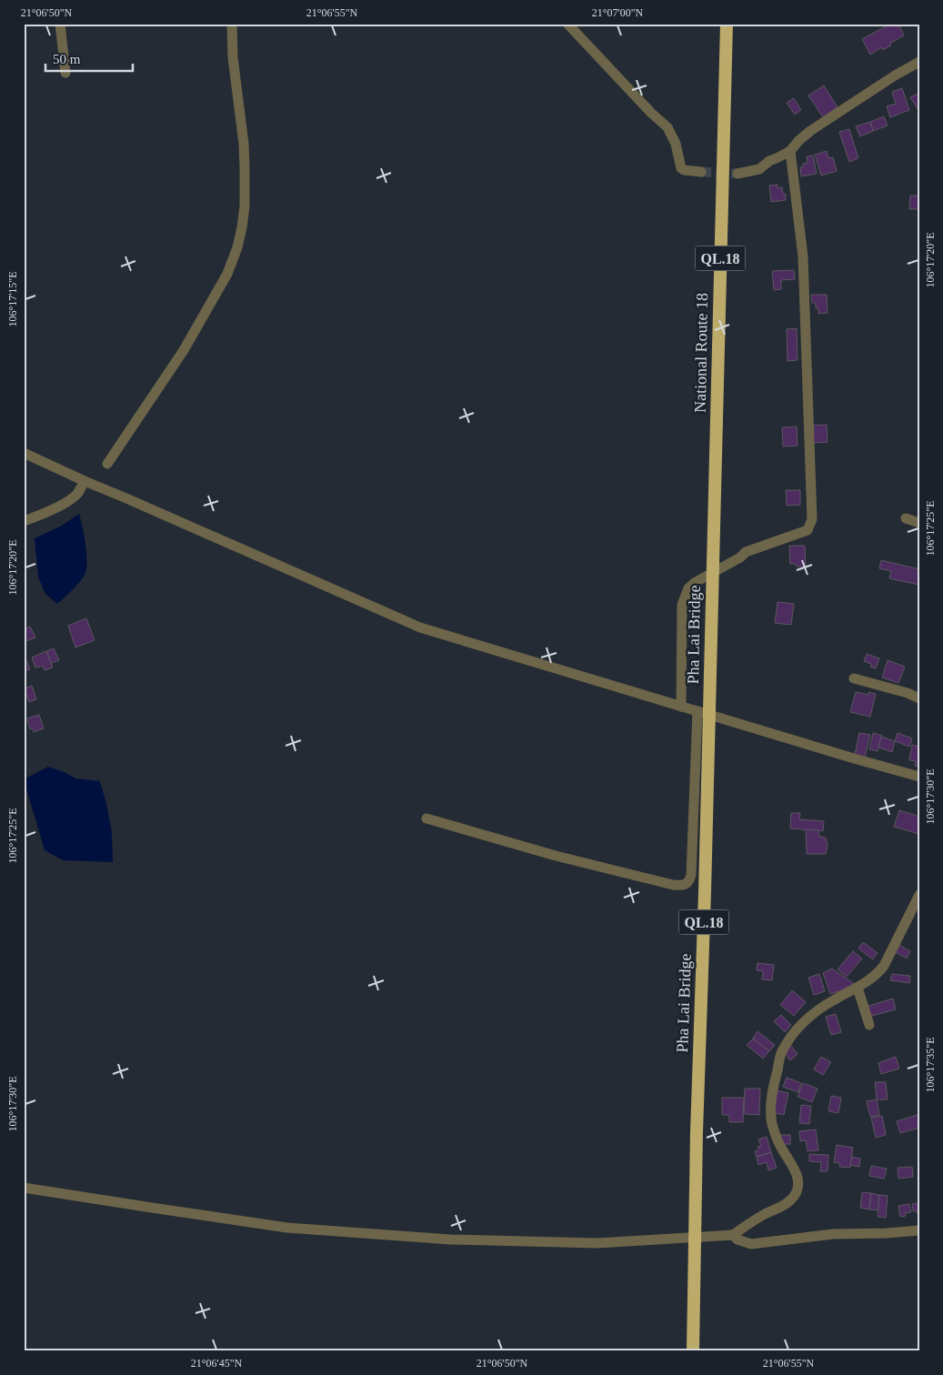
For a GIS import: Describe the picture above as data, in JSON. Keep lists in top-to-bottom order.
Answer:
{
  "streets": {
    "highway": ["QL.18", "National Route 18", "Pha Lai Bridge"]
  },
  "crossings": [
    ["National Route 18", "Pha Lai Bridge"]
  ],
  "scale_bar": "50 m",
  "coordinates": [
    "21°06'50\"N",
    "21°06'55\"N",
    "21°07'00\"N",
    "106°17'20\"E",
    "106°17'15\"E",
    "106°17'25\"E",
    "106°17'30\"E",
    "106°17'35\"E",
    "21°06'45\"N"
  ]
}
